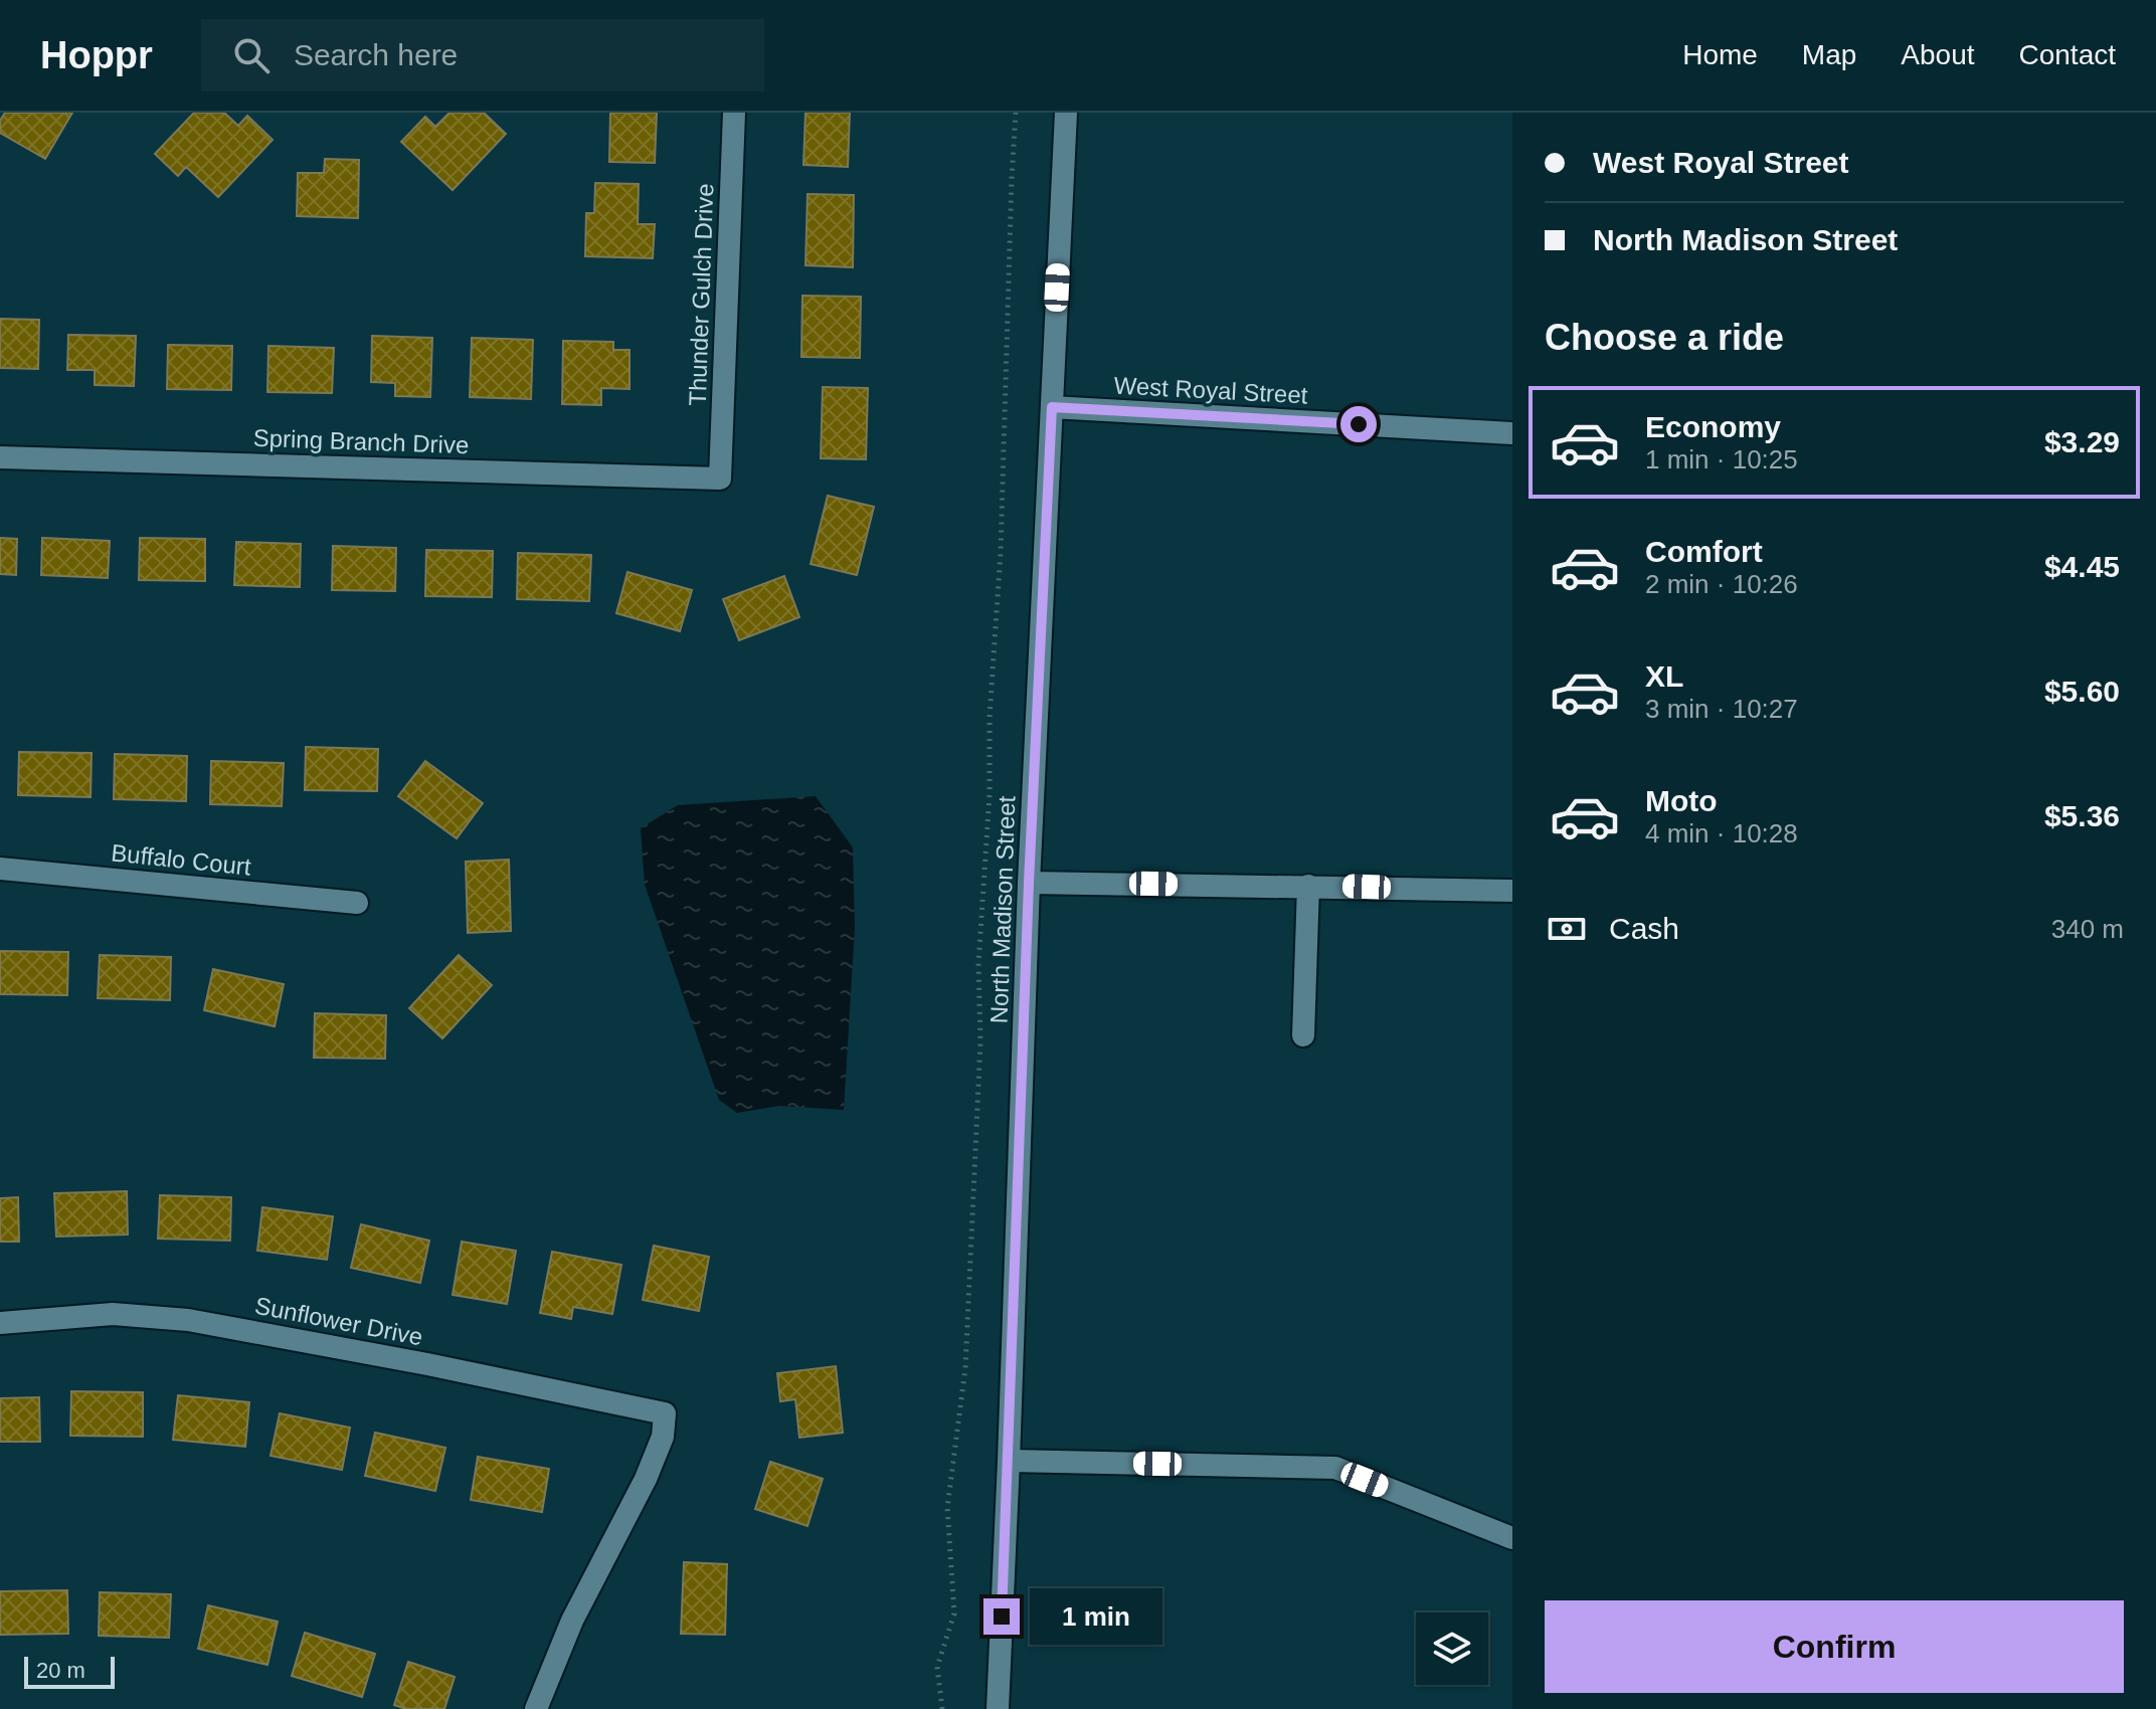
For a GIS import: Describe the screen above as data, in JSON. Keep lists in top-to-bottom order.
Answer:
{
  "streets": {
    "street": [
      "Thunder Gulch Drive",
      "West Royal Street",
      "Spring Branch Drive",
      "Buffalo Court",
      "North Madison Street",
      "Sunflower Drive"
    ]
  },
  "crossings": [
    ["Thunder Gulch Drive", "Spring Branch Drive"],
    ["West Royal Street", "North Madison Street"]
  ],
  "scale_bar": "20 m",
  "page": {
    "header": "Hoppr",
    "search": "Search here",
    "nav": [
      "Home",
      "Map",
      "About",
      "Contact"
    ],
    "banner": ["West Royal Street", "North Madison Street"],
    "heading": "Choose a ride",
    "list": [
      {
        "name": "Economy",
        "note": "1 min · 10:25",
        "value": "$3.29"
      },
      {
        "name": "Comfort",
        "note": "2 min · 10:26",
        "value": "$4.45"
      },
      {
        "name": "XL",
        "note": "3 min · 10:27",
        "value": "$5.60"
      },
      {
        "name": "Moto",
        "note": "4 min · 10:28",
        "value": "$5.36"
      }
    ],
    "pay": ["Cash", "340 m"],
    "buttons": "Confirm",
    "bubble": "1 min",
    "scale": "20 m"
  }
}
